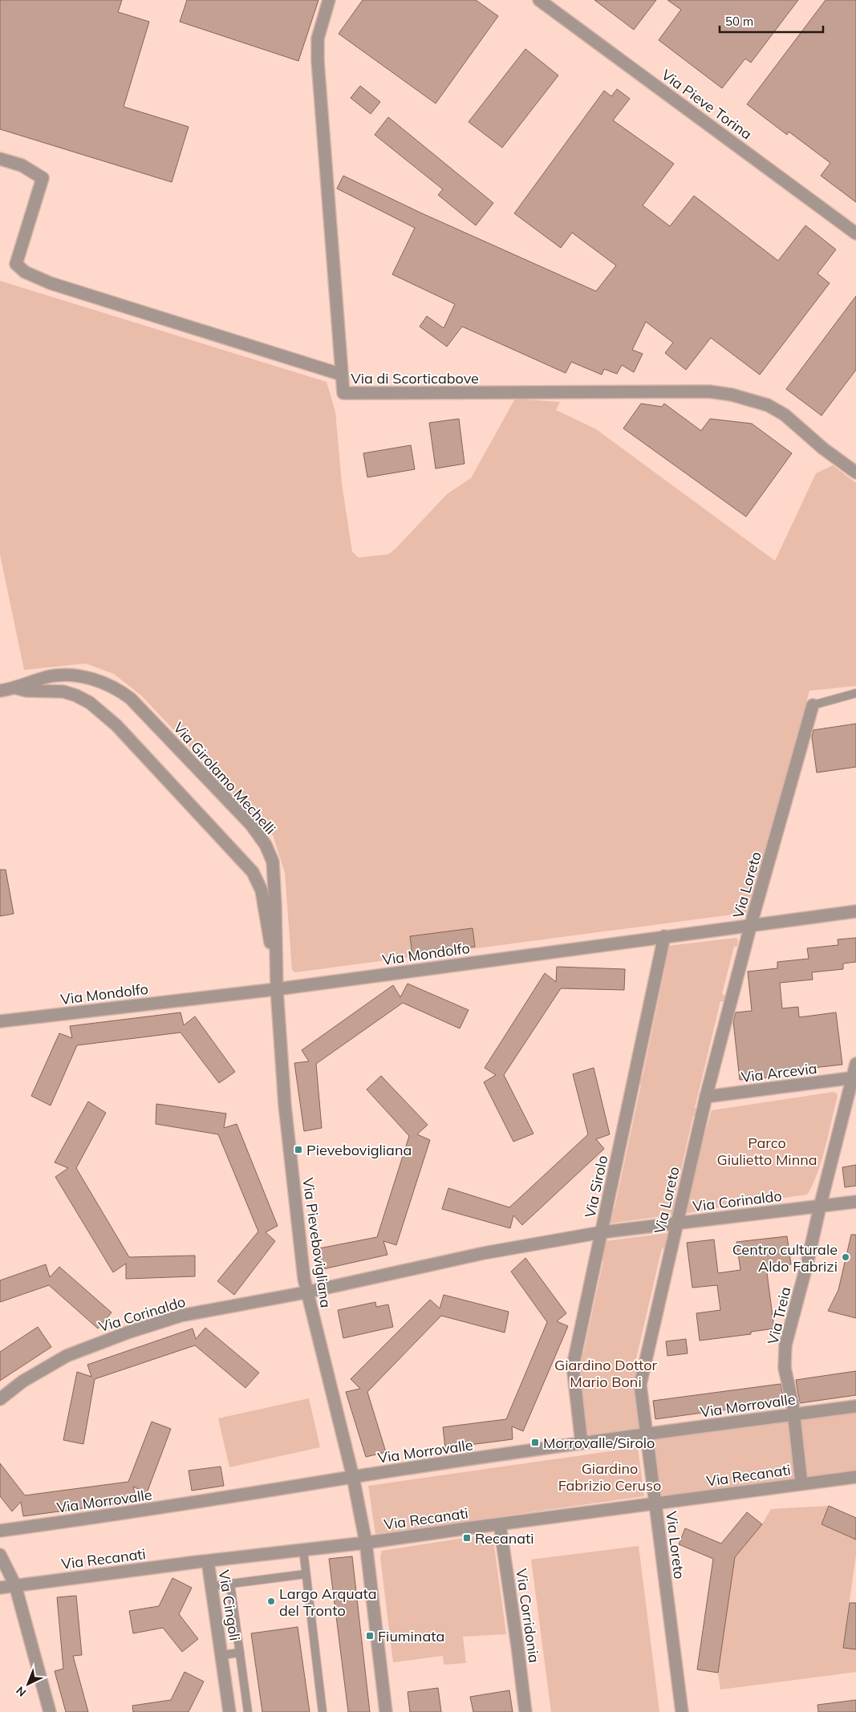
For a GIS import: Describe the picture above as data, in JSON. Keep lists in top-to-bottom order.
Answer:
{
  "streets": {
    "street": [
      "Via Pieve Torina",
      "Via di Scorticabove",
      "Via Girolamo Mechelli",
      "Via Loreto",
      "Via Mondolfo",
      "Via Arcevia",
      "Via Sirolo",
      "Via Corinaldo",
      "Via Pievebovigliana",
      "Via Treia",
      "Via Morrovalle",
      "Via Recanati",
      "Via Cingoli",
      "Via Corridonia"
    ]
  },
  "crossings": [
    ["Via Girolamo Mechelli", "Via Mondolfo"],
    ["Via Girolamo Mechelli", "Via Pievebovigliana"],
    ["Via Loreto", "Via Mondolfo"],
    ["Via Loreto", "Via Arcevia"],
    ["Via Loreto", "Via Corinaldo"],
    ["Via Loreto", "Via Morrovalle"],
    ["Via Loreto", "Via Recanati"],
    ["Via Mondolfo", "Via Sirolo"],
    ["Via Mondolfo", "Via Pievebovigliana"],
    ["Via Arcevia", "Via Treia"],
    ["Via Sirolo", "Via Corinaldo"],
    ["Via Sirolo", "Via Morrovalle"],
    ["Via Corinaldo", "Via Pievebovigliana"],
    ["Via Corinaldo", "Via Treia"],
    ["Via Pievebovigliana", "Via Morrovalle"],
    ["Via Pievebovigliana", "Via Recanati"],
    ["Via Treia", "Via Morrovalle"],
    ["Via Treia", "Via Recanati"],
    ["Via Recanati", "Via Cingoli"],
    ["Via Recanati", "Via Corridonia"]
  ],
  "parks": ["Parco Giulietto Minna", "Giardino Dottor Mario Boni", "Giardino Fabrizio Ceruso"],
  "places": {
    "transit": [
      "Pievebovigliana",
      "Morrovalle/Sirolo",
      "Recanati",
      "Fiuminata"
    ],
    "other": ["Centro culturale Aldo Fabrizi", "Largo Arquata del Tronto"]
  },
  "scale_bar": "50 m",
  "north": "bottom left"
}
